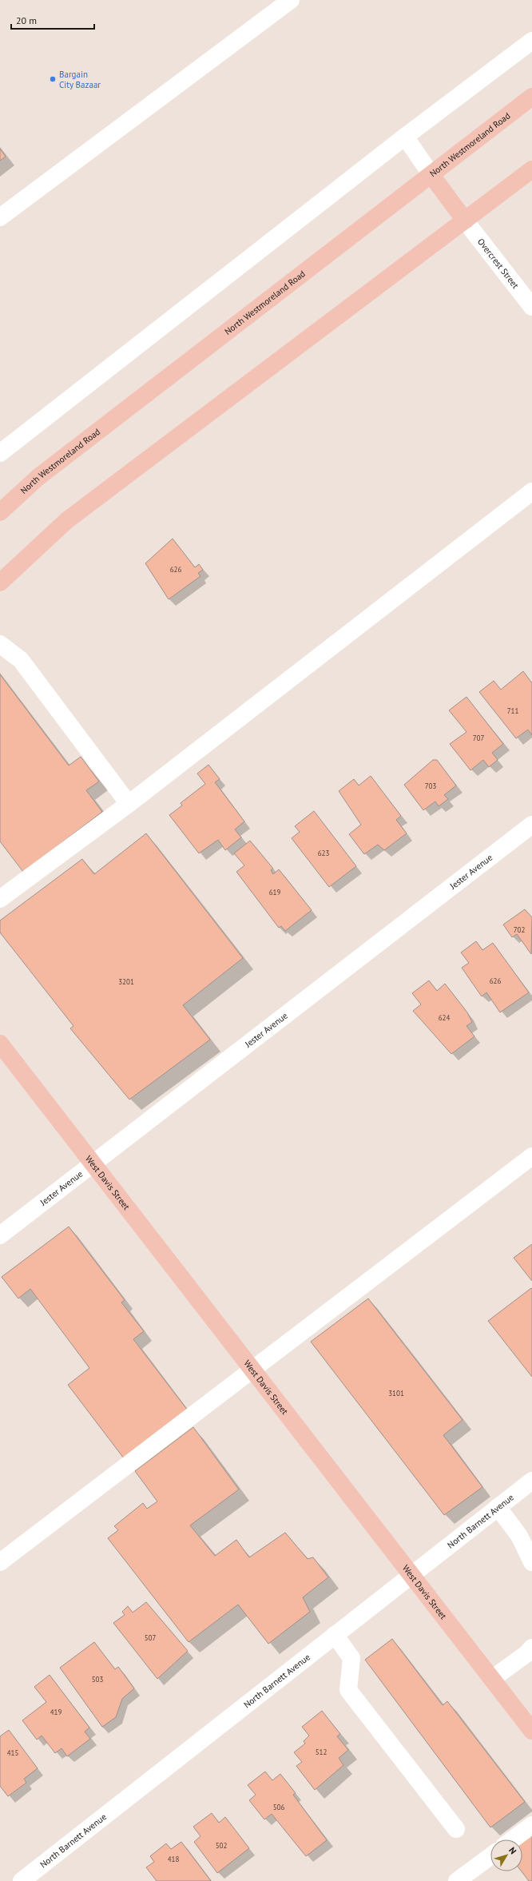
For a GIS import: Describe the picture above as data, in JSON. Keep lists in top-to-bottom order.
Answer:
{
  "streets": {
    "main road": ["North Westmoreland Road", "West Davis Street"],
    "street": ["Overcrest Street", "Jester Avenue", "North Barnett Avenue"]
  },
  "crossings": [
    ["Jester Avenue", "West Davis Street"],
    ["West Davis Street", "North Barnett Avenue"]
  ],
  "places": ["Bargain City Bazaar"],
  "house_numbers": [
    "626",
    "711",
    "707",
    "703",
    "623",
    "619",
    "702",
    "626",
    "3201",
    "624",
    "3101",
    "507",
    "503",
    "419",
    "512",
    "415",
    "506",
    "502",
    "418"
  ],
  "scale_bar": "20 m",
  "north": "top right"
}
